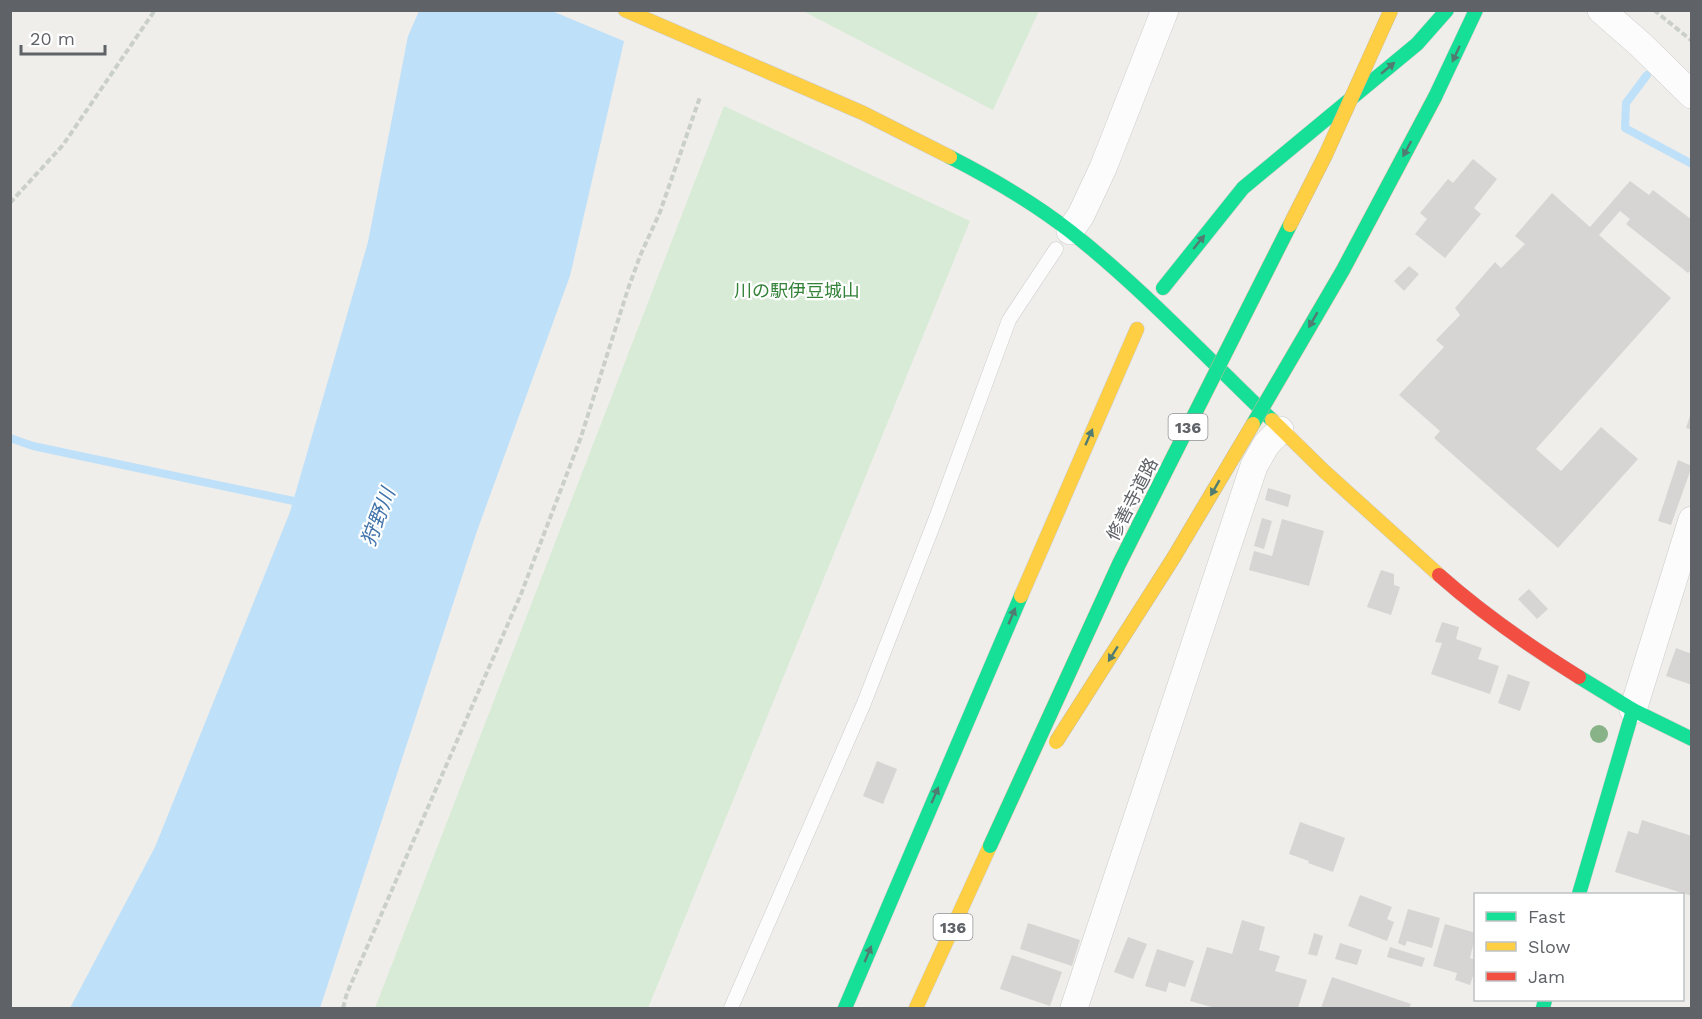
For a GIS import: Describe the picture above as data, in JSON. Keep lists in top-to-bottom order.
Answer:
{
  "streets": {
    "main road": ["136", "修善寺道路"]
  },
  "water": ["狩野川"],
  "parks": ["川の駅伊豆城山"],
  "legend": ["Fast", "Slow", "Jam"],
  "scale_bar": "20 m"
}
